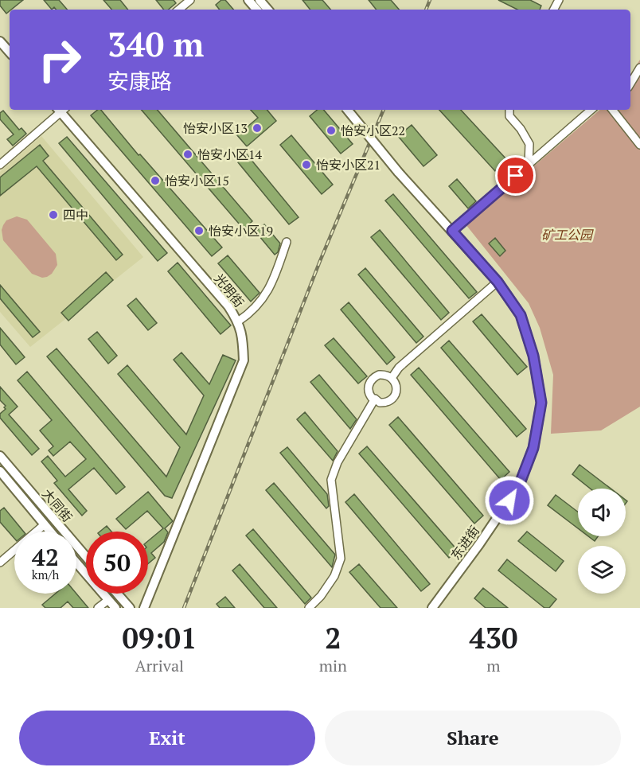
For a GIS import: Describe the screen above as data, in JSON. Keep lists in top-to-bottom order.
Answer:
{
  "streets": {
    "main road": ["光明街", "大同街", "东进街"]
  },
  "parks": ["矿工公园"],
  "places": [
    "怡安小区13",
    "怡安小区22",
    "怡安小区14",
    "怡安小区21",
    "怡安小区15",
    "四中",
    "怡安小区19"
  ],
  "page": {
    "turn": ["340 m", "安康路"],
    "speed": "42 km/h",
    "limit": "50",
    "eta": [
      "09:01",
      "Arrival",
      "2",
      "min",
      "430",
      "m"
    ],
    "buttons": ["Exit", "Share"]
  }
}
